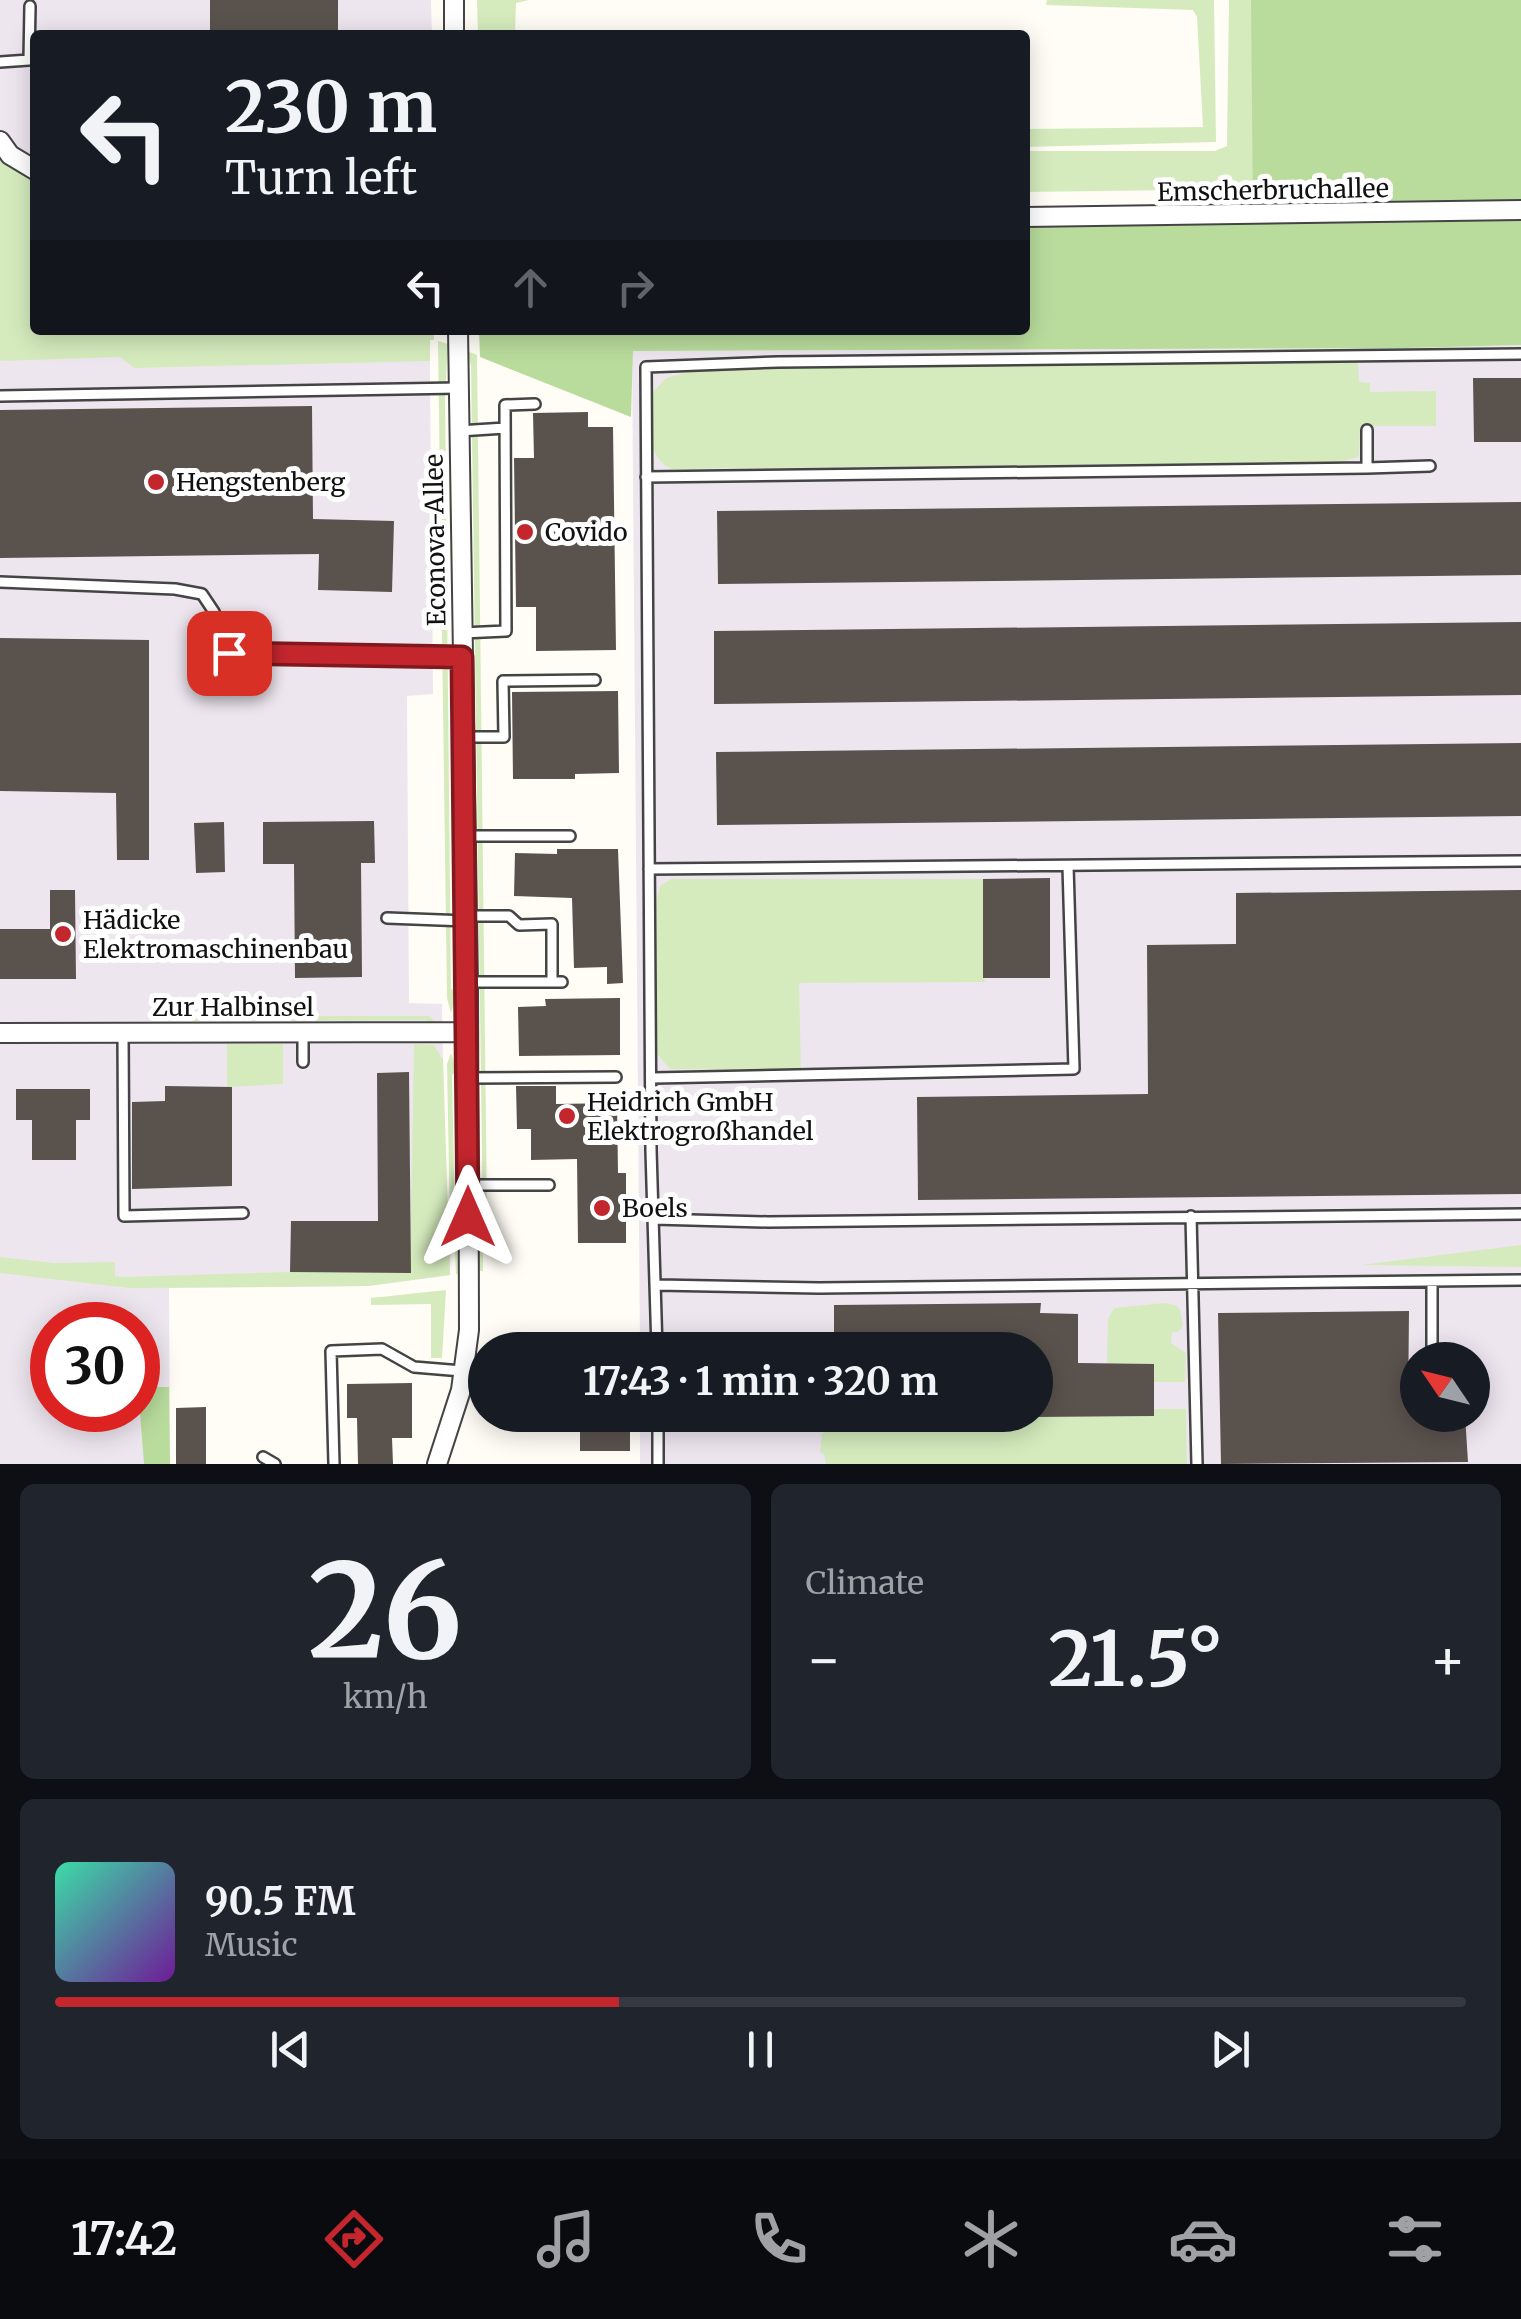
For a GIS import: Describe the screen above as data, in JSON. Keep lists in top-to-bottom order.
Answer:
{
  "streets": {
    "street": ["Emscherbruchallee", "Econova-Allee", "Zur Halbinsel"]
  },
  "crossings": [
    ["Econova-Allee", "Zur Halbinsel"]
  ],
  "places": [
    "Hengstenberg",
    "Covido",
    "Hädicke Elektromaschinenbau",
    "Heidrich GmbH Elektrogroßhandel",
    "Boels"
  ],
  "north": "top left",
  "page": {
    "turn": ["230 m", "Turn left"],
    "limit": "30",
    "trip": "17:43 · 1 min · 320 m",
    "tile": [
      ["26", "km/h"],
      "Climate"
    ],
    "heat": ["−", "21.5°", "+"],
    "song": ["90.5 FM", "Music"],
    "tabs": "17:42"
  }
}
